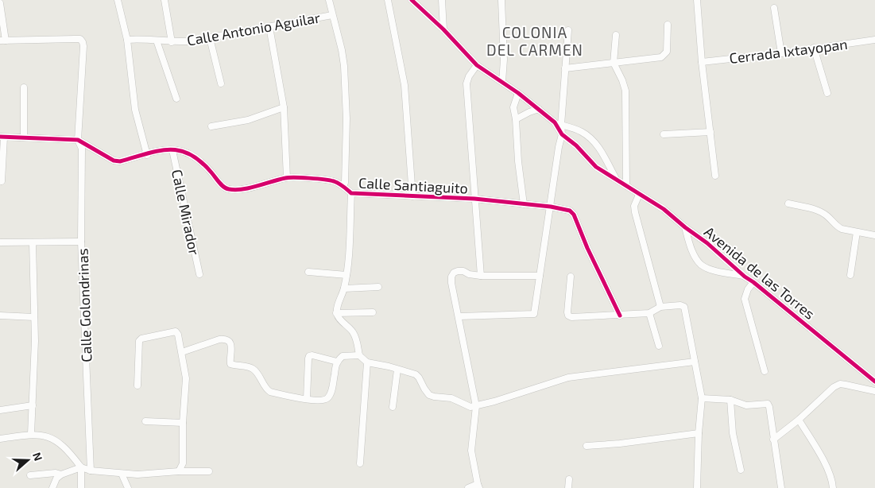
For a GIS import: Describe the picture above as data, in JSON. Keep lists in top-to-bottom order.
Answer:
{
  "streets": {
    "street": [
      "Calle Antonio Aguilar",
      "Cerrada Ixtayopan",
      "Calle Santiaguito",
      "Calle Mirador",
      "Avenida de las Torres",
      "Calle Golondrinas"
    ]
  },
  "crossings": [
    ["Calle Santiaguito", "Calle Mirador"],
    ["Calle Santiaguito", "Calle Golondrinas"]
  ],
  "districts": ["COLONIA DEL CARMEN"],
  "north": "right"
}
